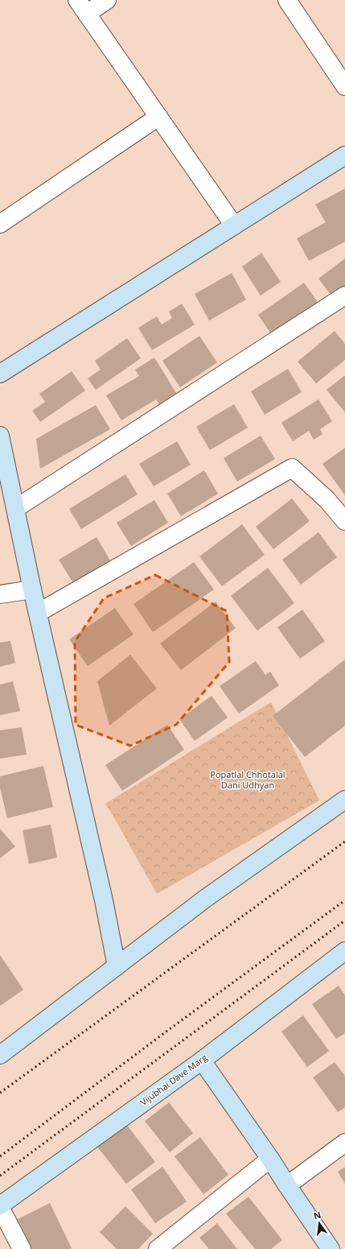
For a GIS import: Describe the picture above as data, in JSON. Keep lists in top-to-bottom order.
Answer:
{
  "streets": {
    "street": ["Vijubhai Dave Marg"]
  },
  "parks": ["Popatlal Chhotalal Dani Udhyan"],
  "north": "top"
}
